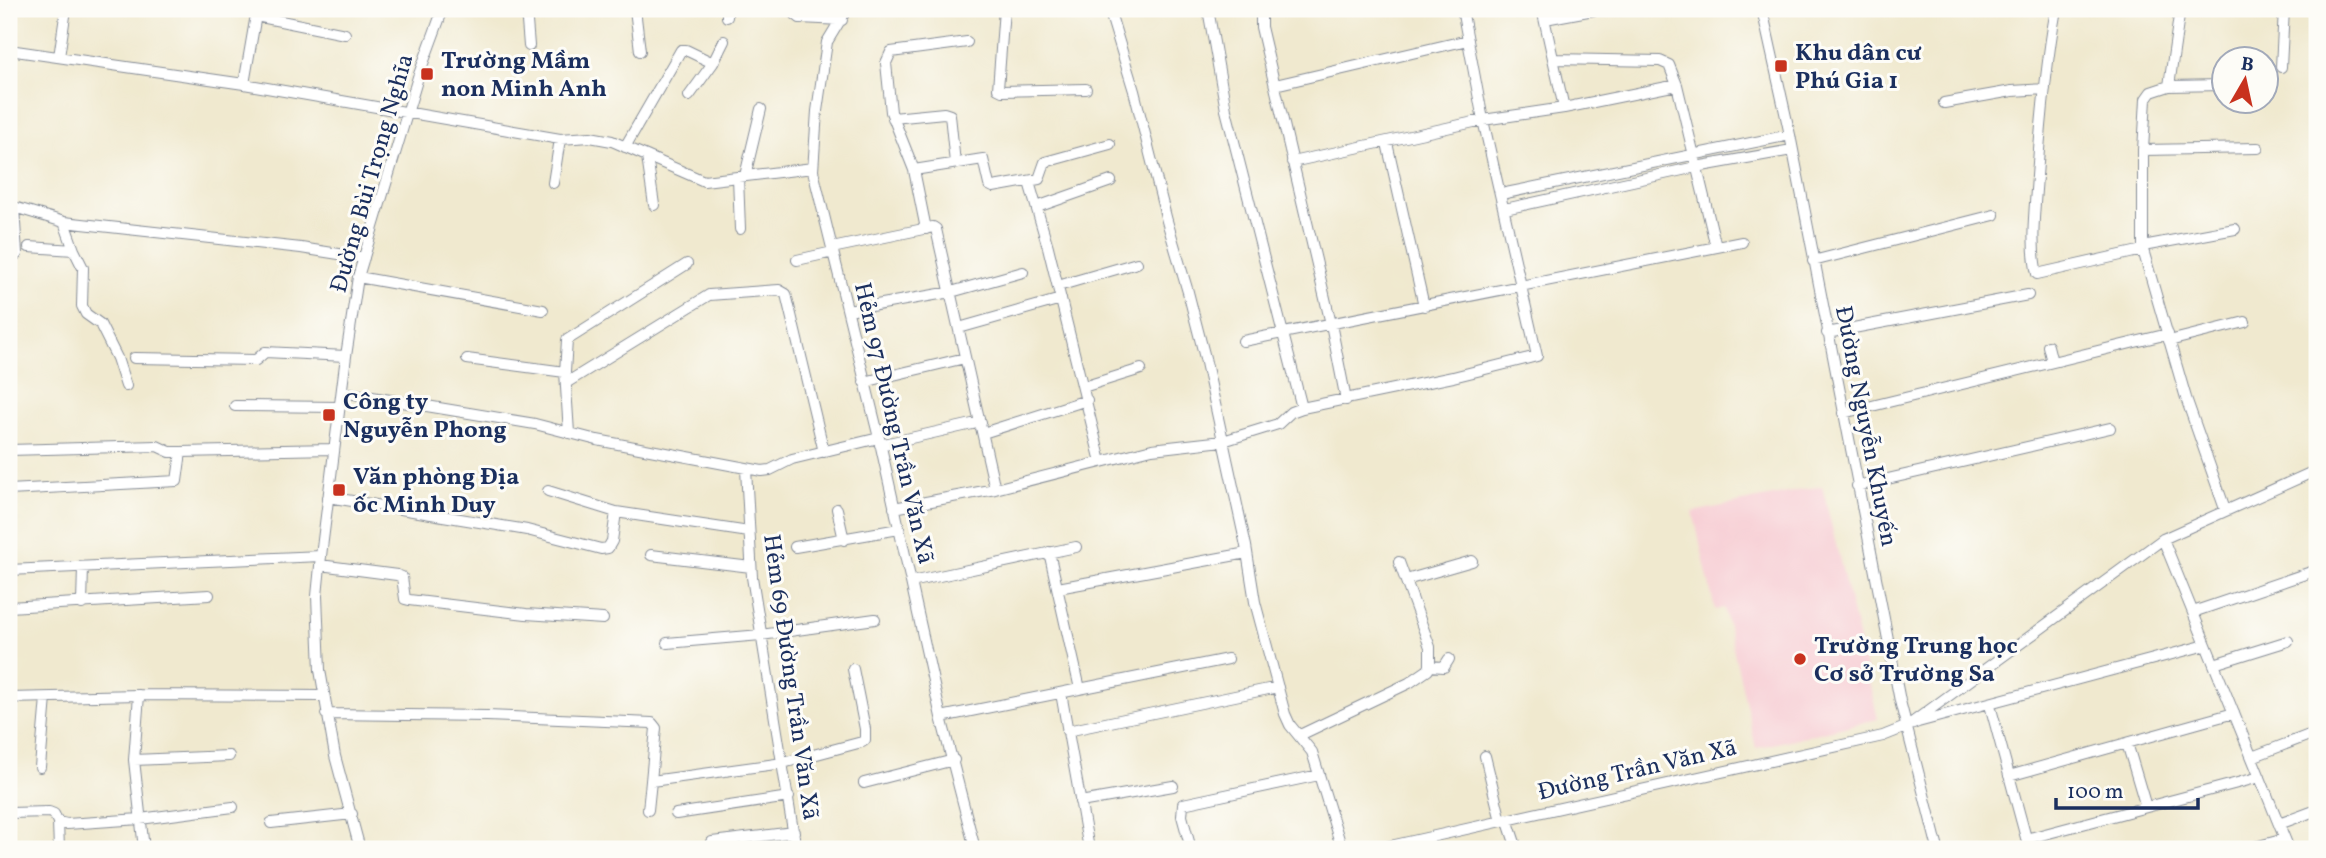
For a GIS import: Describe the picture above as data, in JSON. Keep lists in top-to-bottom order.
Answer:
{
  "streets": {
    "street": [
      "Đường Bùi Trọng Nghĩa",
      "Hẻm 97 Đường Trần Văn Xã",
      "Đường Nguyễn Khuyến",
      "Hẻm 69 Đường Trần Văn Xã",
      "Đường Trần Văn Xã"
    ]
  },
  "crossings": [
    ["Đường Nguyễn Khuyến", "Đường Trần Văn Xã"]
  ],
  "places": {
    "transit": [
      "Khu dân cư Phú Gia 1",
      "Trường Mầm non Minh Anh",
      "Công ty Nguyễn Phong",
      "Văn phòng Địa ốc Minh Duy"
    ],
    "other": ["Trường Trung học Cơ sở Trường Sa"]
  },
  "scale_bar": "100 m",
  "north": "top"
}
